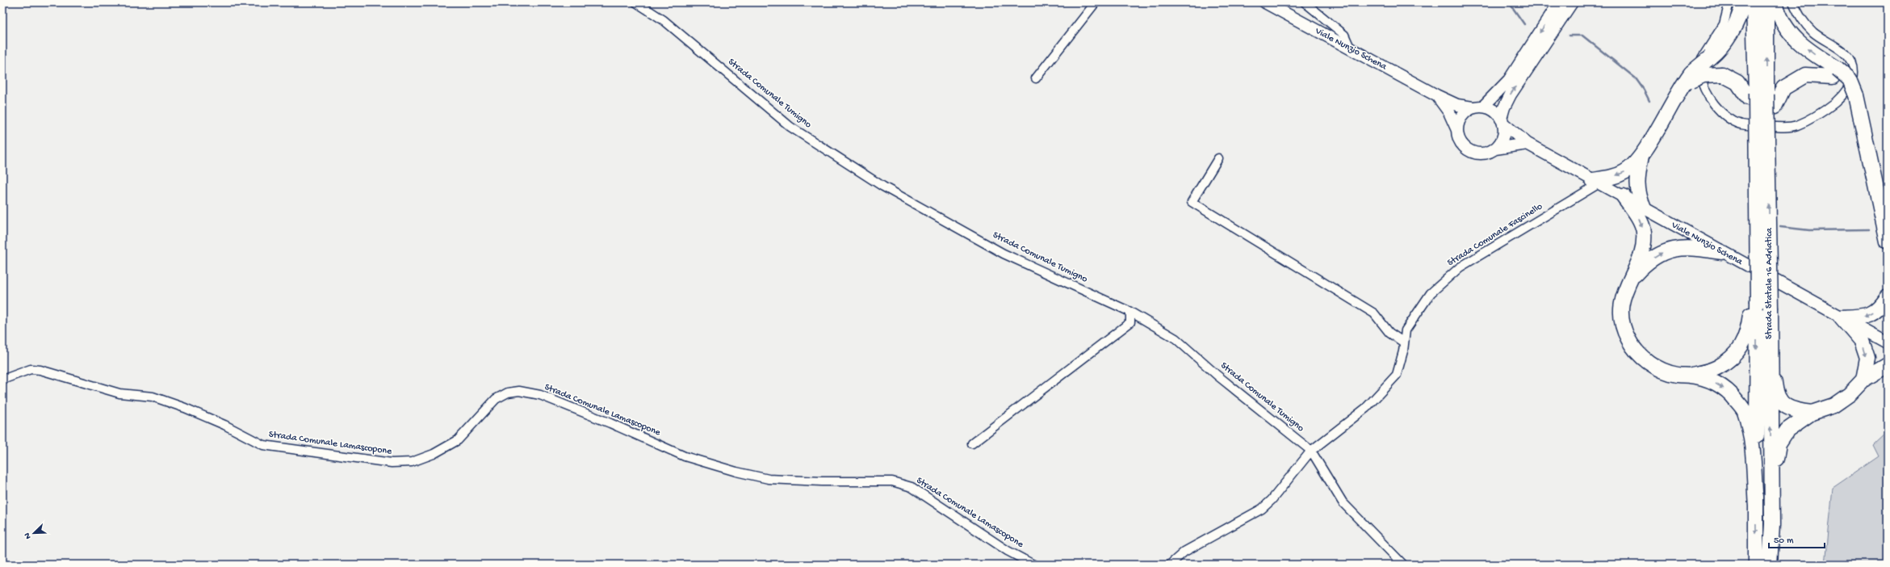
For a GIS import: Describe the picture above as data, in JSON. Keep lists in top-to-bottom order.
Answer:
{
  "streets": {
    "highway": ["Strada Statale 16 Adriatica"],
    "street": [
      "Viale Nunzio Schena",
      "Strada Comunale Tumigno",
      "Strada Comunale Fascinello",
      "Strada Comunale Lamascopone"
    ]
  },
  "crossings": [
    ["Viale Nunzio Schena", "Strada Comunale Fascinello"],
    ["Strada Comunale Tumigno", "Strada Comunale Fascinello"]
  ],
  "scale_bar": "50 m",
  "north": "bottom left"
}
